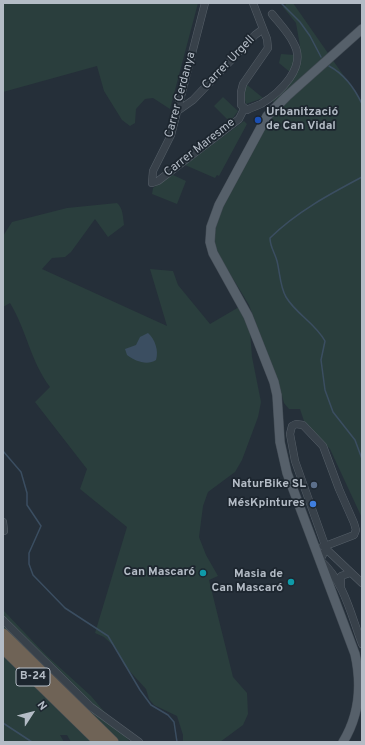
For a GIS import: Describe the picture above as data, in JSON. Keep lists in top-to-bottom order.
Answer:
{
  "streets": {
    "highway": ["B-24"],
    "street": ["Carrer Urgell", "Carrer Cerdanya", "Carrer Maresme"]
  },
  "crossings": [
    ["Carrer Urgell", "Carrer Cerdanya"],
    ["Carrer Cerdanya", "Carrer Maresme"]
  ],
  "places": [
    "Urbanització de Can Vidal",
    "NaturBike SL",
    "MésKpintures",
    "Can Mascaró",
    "Masia de Can Mascaró"
  ],
  "north": "top right"
}
